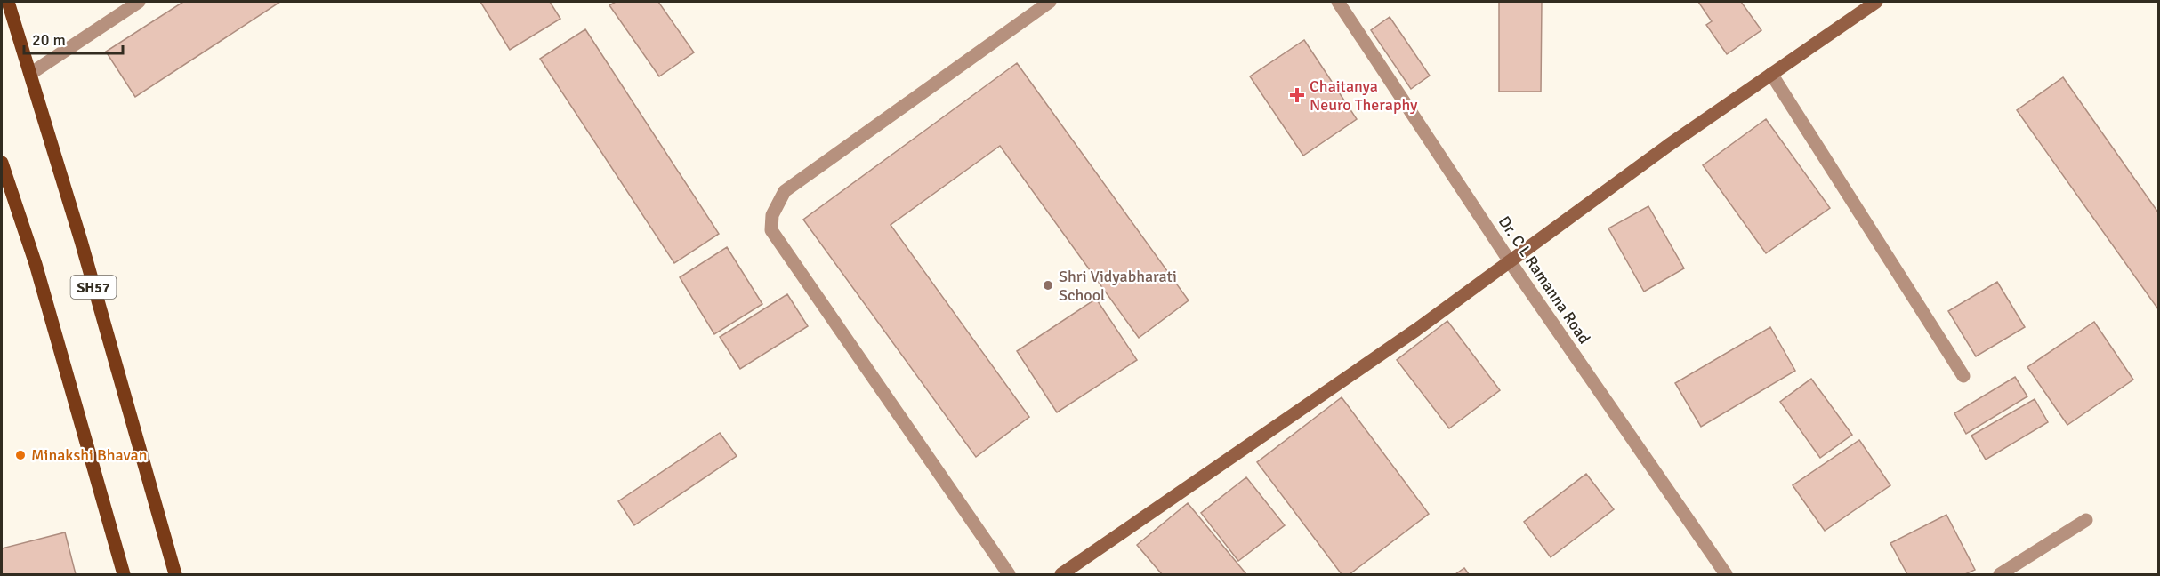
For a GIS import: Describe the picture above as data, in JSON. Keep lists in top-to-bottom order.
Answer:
{
  "streets": {
    "main road": ["SH57"],
    "street": ["Dr. C L Ramanna Road"]
  },
  "places": {
    "health": ["Chaitanya Neuro Theraphy"],
    "other": ["Shri Vidyabharati School", "Minakshi Bhavan"]
  },
  "scale_bar": "20 m"
}
